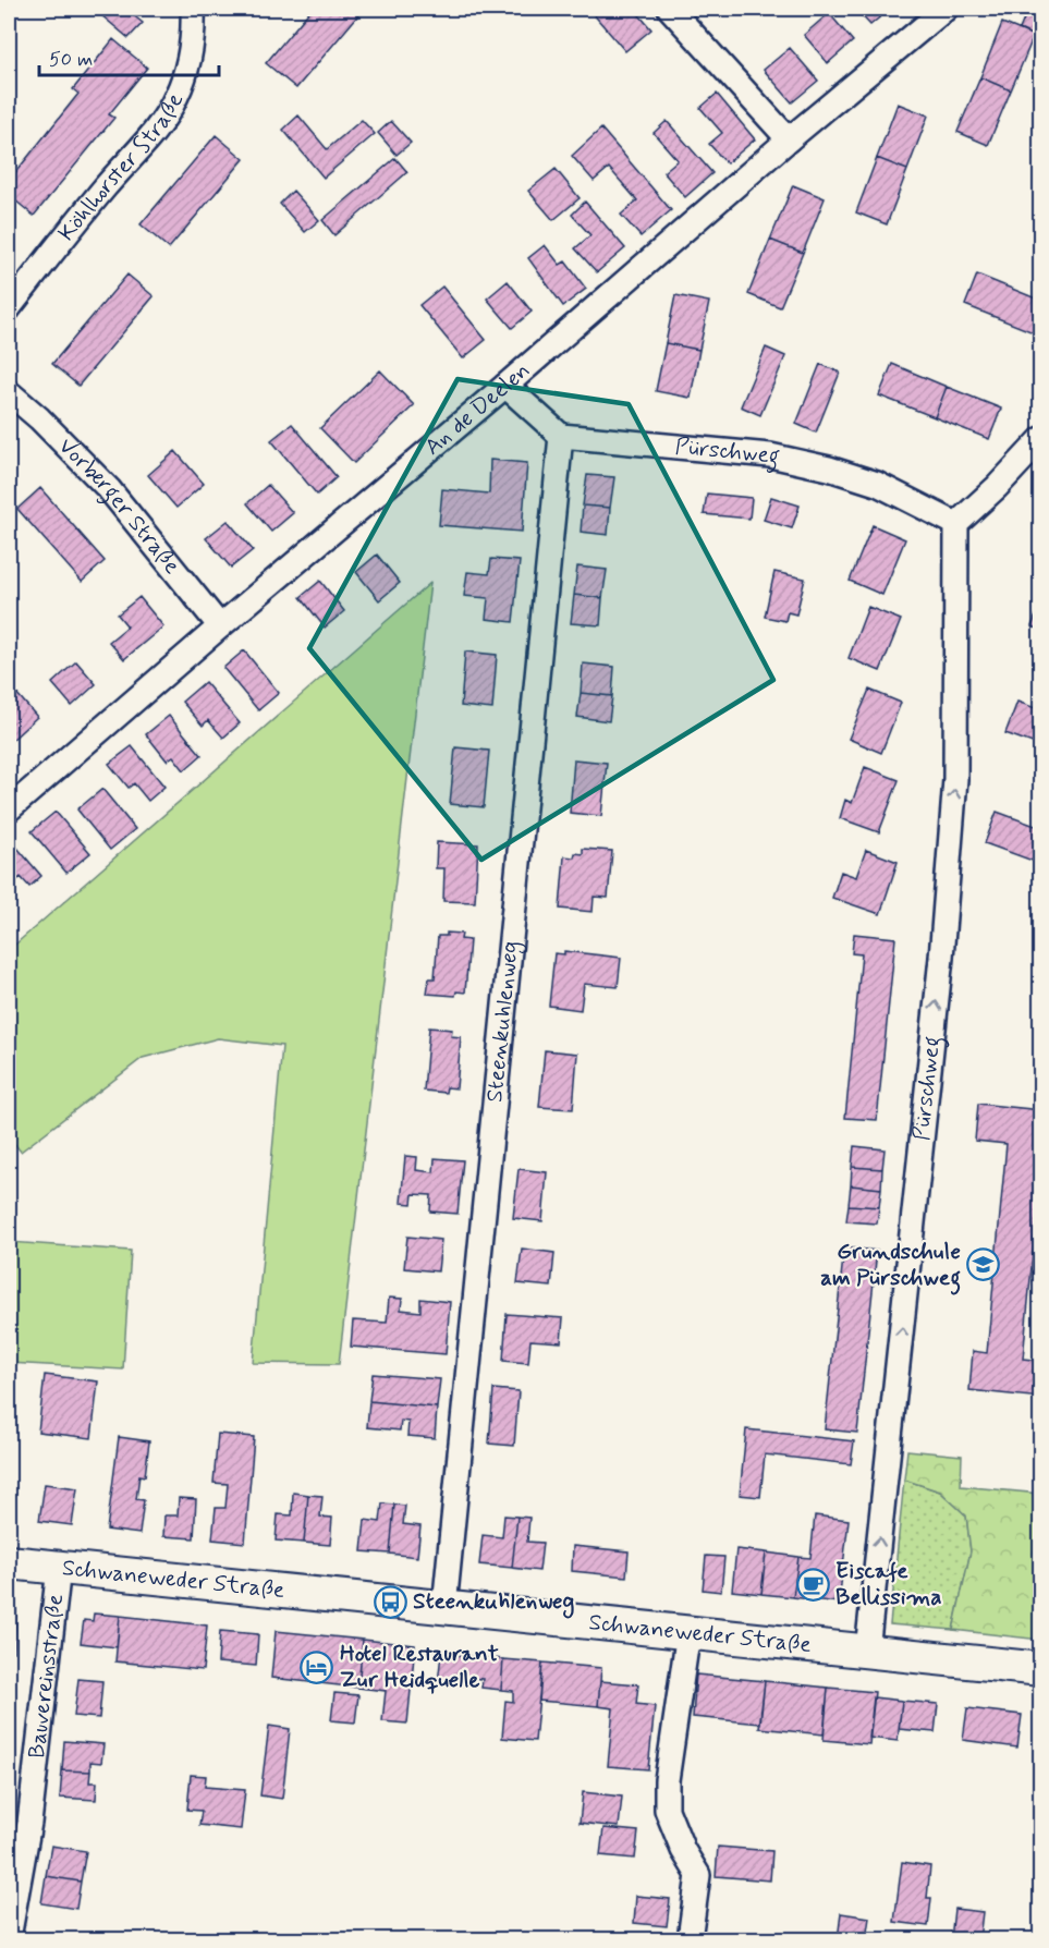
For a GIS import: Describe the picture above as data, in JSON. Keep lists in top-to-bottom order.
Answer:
{
  "streets": {
    "main road": ["Schwaneweder Straße"],
    "street": [
      "Köhlhorster Straße",
      "An de Deelen",
      "Pürschweg",
      "Vorberger Straße",
      "Steenkuhlenweg",
      "Bauvereinsstraße"
    ]
  },
  "crossings": [
    ["An de Deelen", "Vorberger Straße"],
    ["Pürschweg", "Steenkuhlenweg"],
    ["Pürschweg", "Schwaneweder Straße"],
    ["Steenkuhlenweg", "Schwaneweder Straße"],
    ["Schwaneweder Straße", "Bauvereinsstraße"]
  ],
  "one_way": ["Pürschweg"],
  "places": {
    "school or university": ["Grundschule am Pürschweg"],
    "cafe": ["Eiscafe Bellissima"],
    "bus stop": ["Steenkuhlenweg"],
    "hotel": ["Hotel Restaurant Zur Heidquelle"]
  },
  "scale_bar": "50 m"
}
